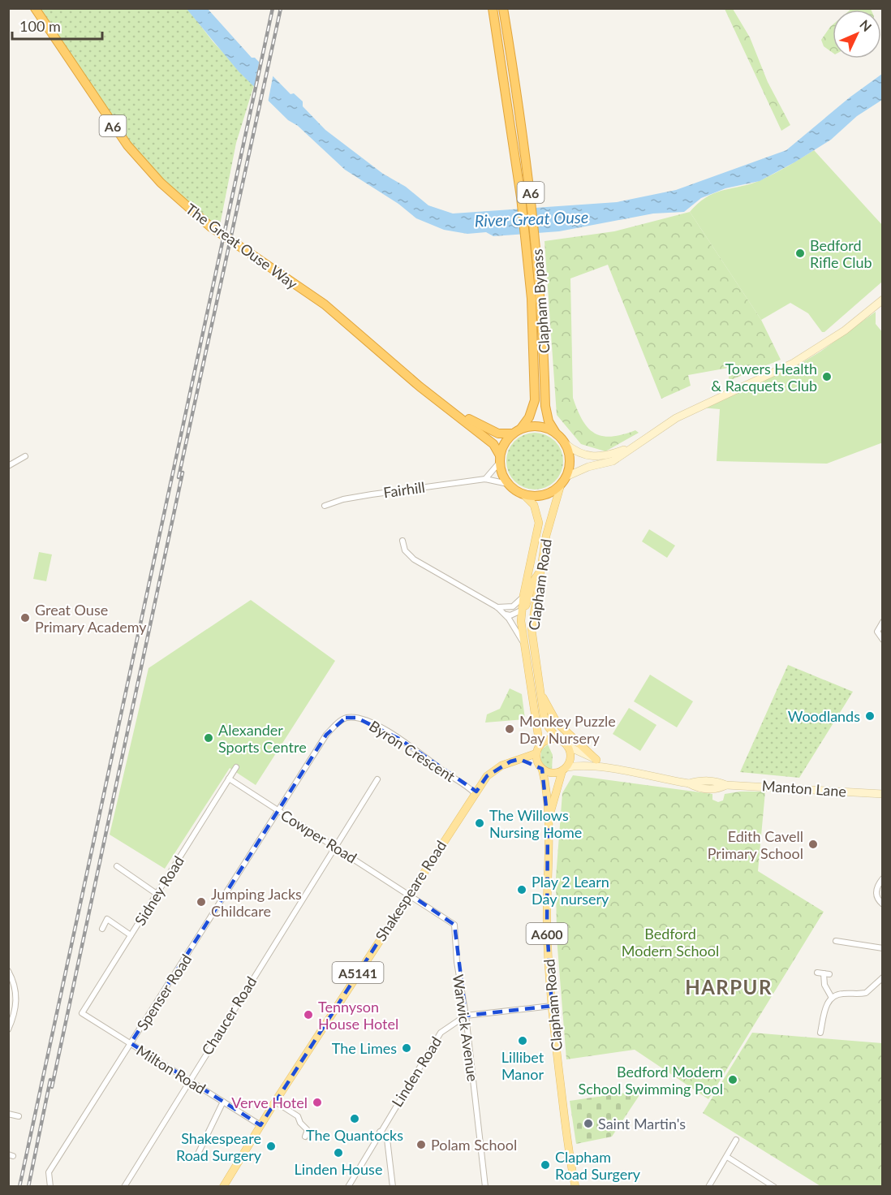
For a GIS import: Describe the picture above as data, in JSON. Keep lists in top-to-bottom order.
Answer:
{
  "streets": {
    "highway": ["A6", "The Great Ouse Way", "Clapham Bypass"],
    "main road": [
      "Clapham Road",
      "Shakespeare Road",
      "A600",
      "A5141"
    ],
    "street": [
      "Fairhill",
      "Byron Crescent",
      "Manton Lane",
      "Cowper Road",
      "Sidney Road",
      "Spenser Road",
      "Chaucer Road",
      "Warwick Avenue",
      "Milton Road",
      "Linden Road"
    ]
  },
  "crossings": [
    ["The Great Ouse Way", "Clapham Bypass"],
    ["The Great Ouse Way", "Fairhill"],
    ["The Great Ouse Way", "Clapham Road"],
    ["Clapham Bypass", "Fairhill"],
    ["Clapham Bypass", "Clapham Road"],
    ["Fairhill", "Clapham Road"],
    ["Clapham Road", "Manton Lane"],
    ["Clapham Road", "Shakespeare Road"],
    ["Clapham Road", "A600"],
    ["Clapham Road", "Linden Road"],
    ["Byron Crescent", "Cowper Road"],
    ["Byron Crescent", "Shakespeare Road"],
    ["Byron Crescent", "Spenser Road"],
    ["Manton Lane", "Shakespeare Road"],
    ["Manton Lane", "A600"],
    ["Cowper Road", "Sidney Road"],
    ["Cowper Road", "Shakespeare Road"],
    ["Cowper Road", "Spenser Road"],
    ["Cowper Road", "Chaucer Road"],
    ["Cowper Road", "Warwick Avenue"],
    ["Sidney Road", "Milton Road"],
    ["Shakespeare Road", "A600"],
    ["Shakespeare Road", "Warwick Avenue"],
    ["Shakespeare Road", "Milton Road"],
    ["Spenser Road", "Milton Road"],
    ["Chaucer Road", "Milton Road"],
    ["Warwick Avenue", "Linden Road"]
  ],
  "districts": ["HARPUR"],
  "water": ["River Great Ouse"],
  "parks": ["Bedford Modern School"],
  "places": [
    "Bedford Rifle Club",
    "Towers Health & Racquets Club",
    "Great Ouse Primary Academy",
    "Woodlands",
    "Monkey Puzzle Day Nursery",
    "Alexander Sports Centre",
    "The Willows Nursing Home",
    "Edith Cavell Primary School",
    "Play 2 Learn Day nursery",
    "Jumping Jacks Childcare",
    "Tennyson House Hotel",
    "Lillibet Manor",
    "The Limes",
    "Bedford Modern School Swimming Pool",
    "Verve Hotel",
    "The Quantocks",
    "Saint Martin's",
    "Polam School",
    "Shakespeare Road Surgery",
    "Linden House",
    "Clapham Road Surgery"
  ],
  "scale_bar": "100 m",
  "north": "top right"
}
